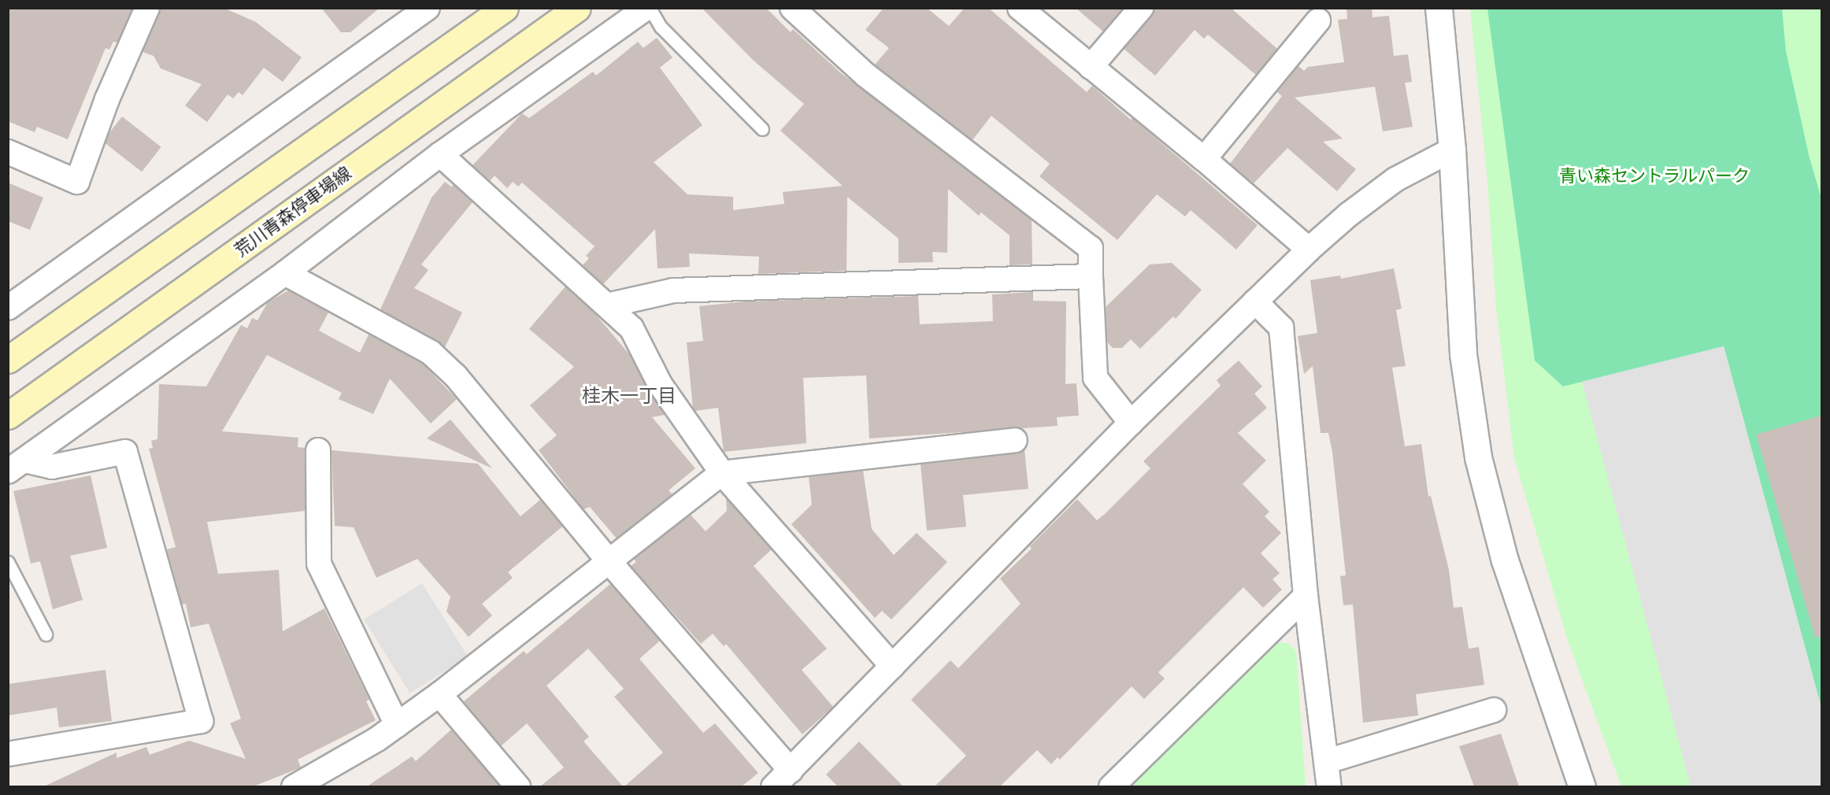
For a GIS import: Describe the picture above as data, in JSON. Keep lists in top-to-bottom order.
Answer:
{
  "streets": {
    "main road": ["荒川青森停車場線"]
  },
  "districts": ["桂木一丁目"],
  "parks": ["青い森セントラルパーク"]
}
